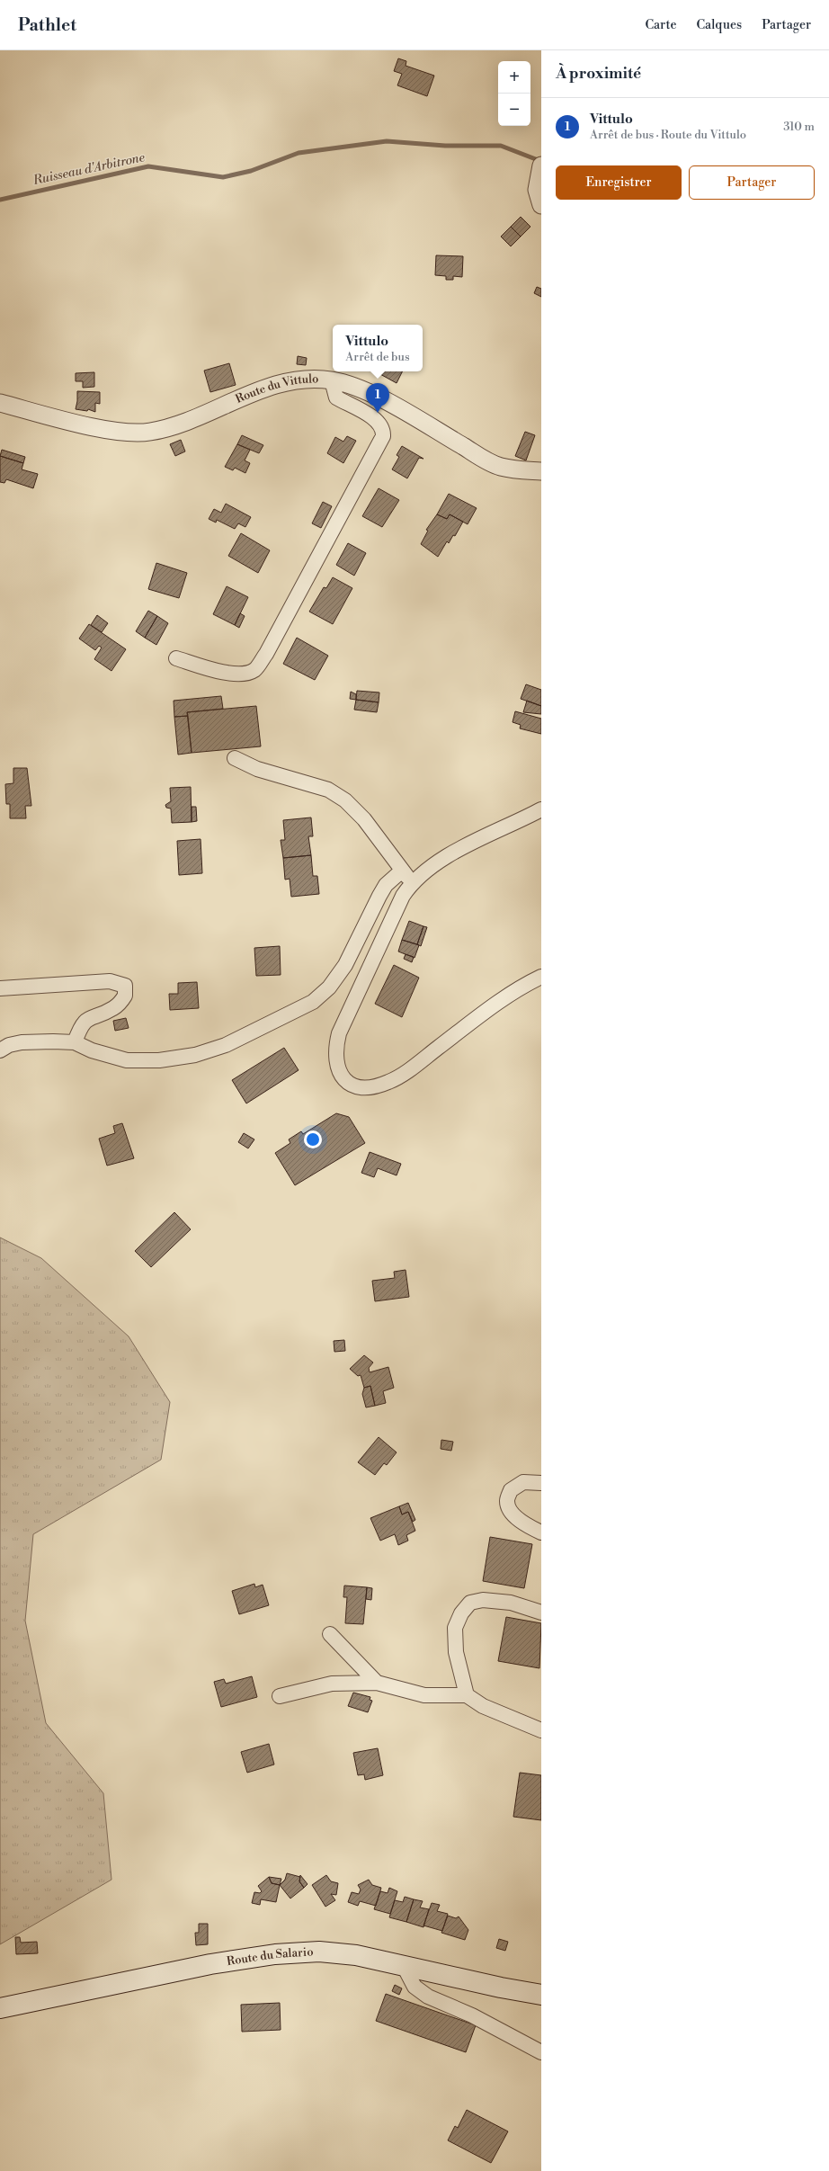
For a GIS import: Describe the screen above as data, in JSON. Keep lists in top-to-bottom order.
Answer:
{
  "streets": {
    "main road": ["Route du Salario"],
    "street": ["Route du Vittulo"]
  },
  "water": ["Ruisseau d'Arbitrone"],
  "page": {
    "header": "Pathlet",
    "nav": ["Carte", "Calques", "Partager"],
    "heading": "À proximité",
    "map_buttons": ["+", "−"],
    "list": [
      {
        "mark": "1",
        "name": "Vittulo",
        "note": "Arrêt de bus · Route du Vittulo",
        "value": "310 m"
      }
    ],
    "buttons": ["Enregistrer", "Partager"],
    "popup": ["Vittulo", "Arrêt de bus"],
    "pins": "1"
  }
}
